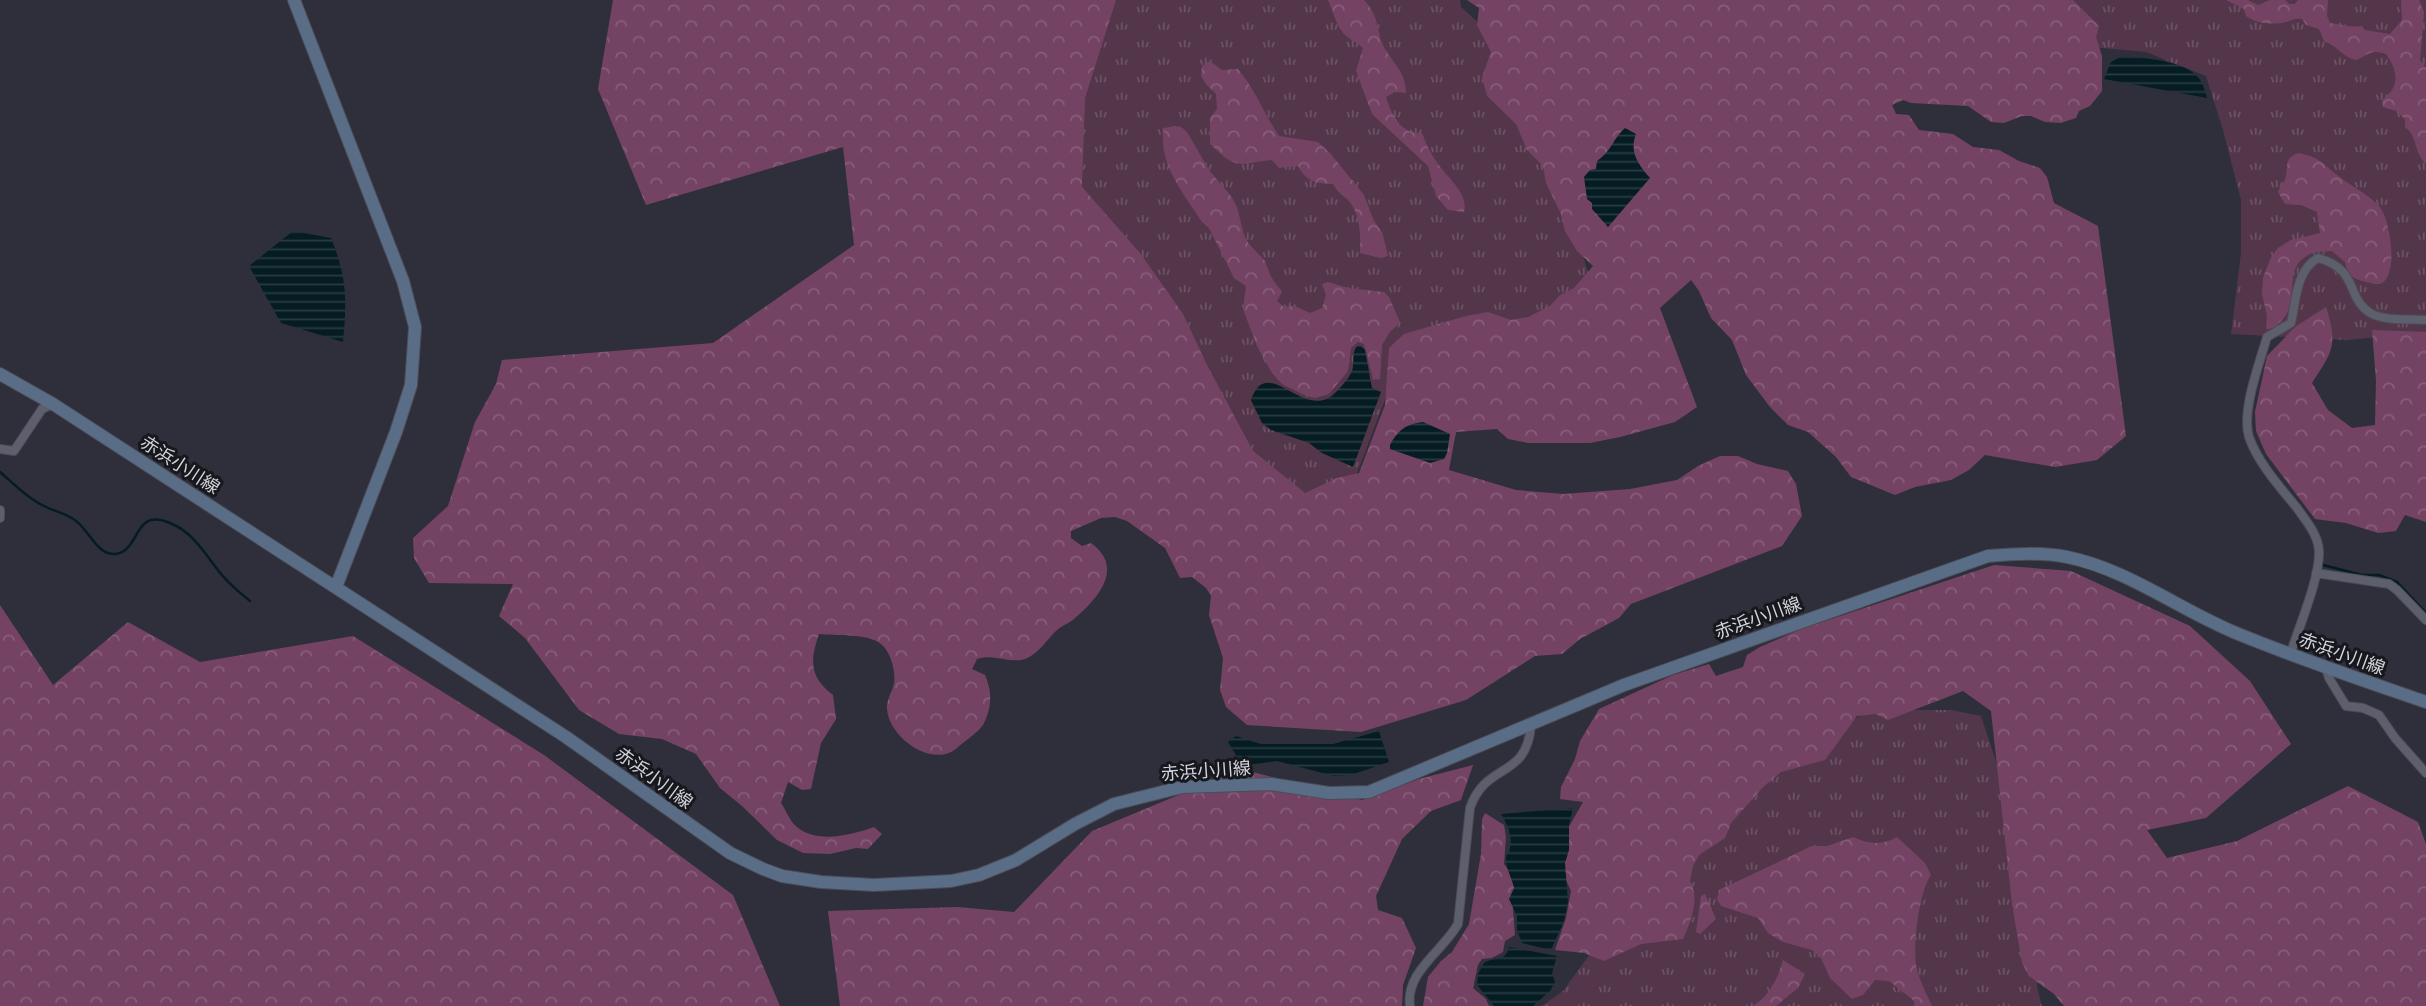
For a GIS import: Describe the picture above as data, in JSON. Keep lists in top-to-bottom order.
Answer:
{
  "streets": {
    "main road": ["赤浜小川線"]
  }
}
